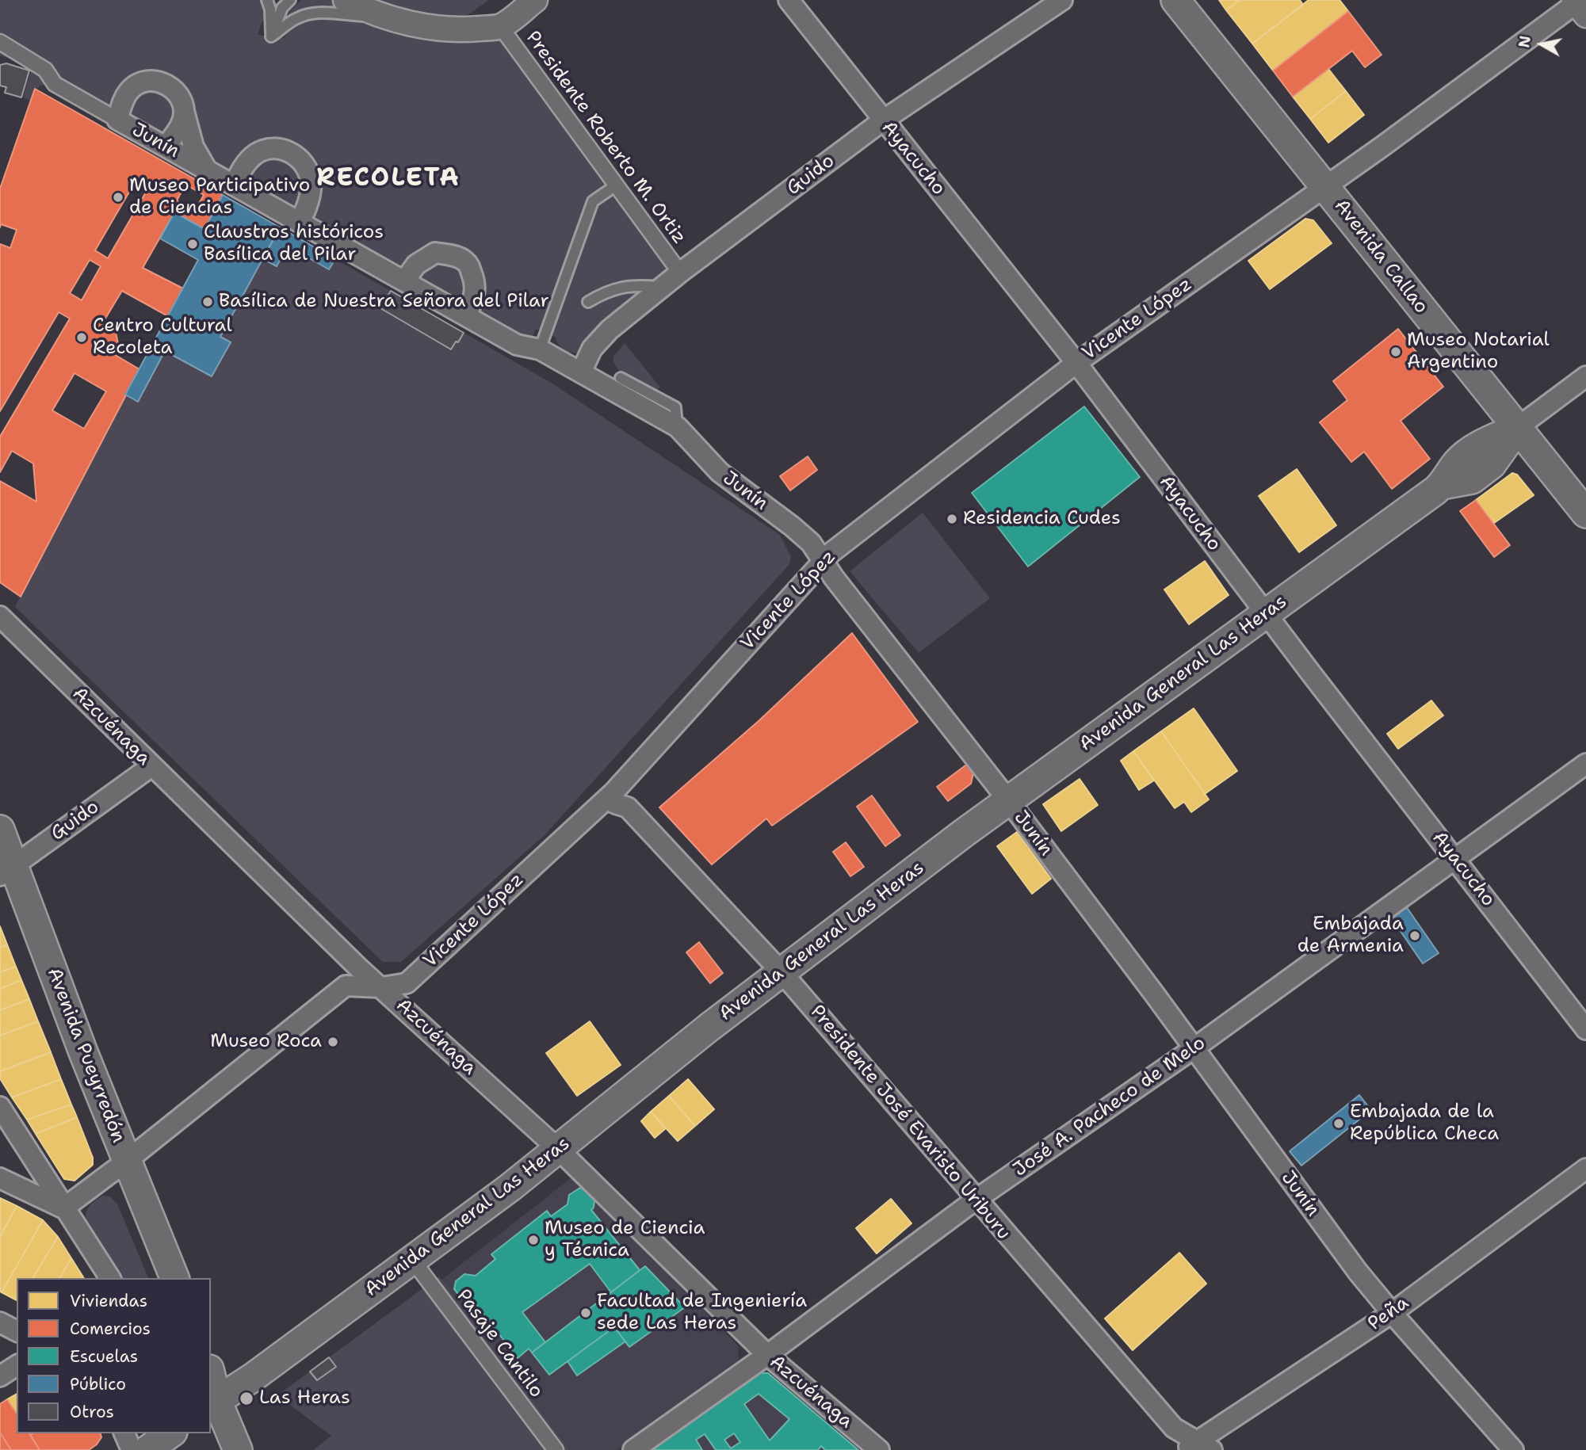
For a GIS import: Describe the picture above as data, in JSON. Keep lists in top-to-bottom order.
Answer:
{
  "streets": {
    "main road": ["Avenida Callao", "Avenida General Las Heras", "Avenida Pueyrredón"],
    "street": [
      "Presidente Roberto M. Ortiz",
      "Junín",
      "Ayacucho",
      "Guido",
      "Vicente López",
      "Azcuénaga",
      "José A. Pacheco de Melo",
      "Presidente José Evaristo Uriburu",
      "Peña",
      "Pasaje Cantilo"
    ]
  },
  "crossings": [
    ["Presidente Roberto M. Ortiz", "Guido"],
    ["Junín", "Guido"],
    ["Junín", "Vicente López"],
    ["Junín", "Avenida General Las Heras"],
    ["Junín", "José A. Pacheco de Melo"],
    ["Junín", "Peña"],
    ["Ayacucho", "Guido"],
    ["Ayacucho", "Vicente López"],
    ["Ayacucho", "Avenida General Las Heras"],
    ["Ayacucho", "José A. Pacheco de Melo"],
    ["Guido", "Azcuénaga"],
    ["Guido", "Avenida Pueyrredón"],
    ["Avenida Callao", "Vicente López"],
    ["Avenida Callao", "Avenida General Las Heras"],
    ["Vicente López", "Azcuénaga"],
    ["Vicente López", "Avenida Pueyrredón"],
    ["Vicente López", "Presidente José Evaristo Uriburu"],
    ["Avenida General Las Heras", "Azcuénaga"],
    ["Avenida General Las Heras", "Presidente José Evaristo Uriburu"],
    ["Avenida General Las Heras", "Pasaje Cantilo"],
    ["Azcuénaga", "José A. Pacheco de Melo"],
    ["José A. Pacheco de Melo", "Presidente José Evaristo Uriburu"],
    ["Presidente José Evaristo Uriburu", "Peña"]
  ],
  "districts": ["RECOLETA"],
  "places": [
    "Museo Participativo de Ciencias",
    "Claustros históricos Basílica del Pilar",
    "Basílica de Nuestra Señora del Pilar",
    "Centro Cultural Recoleta",
    "Museo Notarial Argentino",
    "Residencia Cudes",
    "Embajada de Armenia",
    "Museo Roca",
    "Embajada de la República Checa",
    "Museo de Ciencia y Técnica",
    "Facultad de Ingeniería sede Las Heras",
    "Las Heras"
  ],
  "legend": [
    "Viviendas",
    "Comercios",
    "Escuelas",
    "Público",
    "Otros"
  ],
  "north": "left"
}
